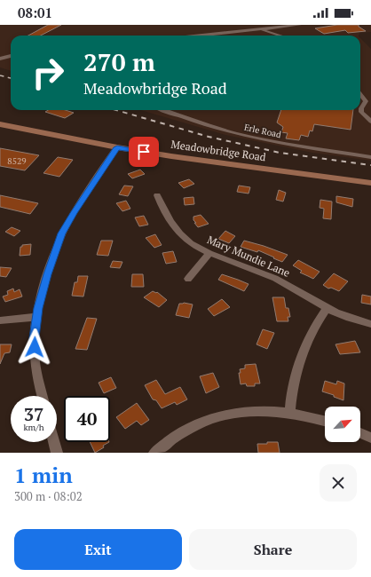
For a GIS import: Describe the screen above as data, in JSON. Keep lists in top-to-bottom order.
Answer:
{
  "streets": {
    "main road": ["Meadowbridge Road"],
    "street": ["Erle Road", "Mary Mundie Lane"]
  },
  "house_numbers": ["8529"],
  "north": "top right",
  "page": {
    "status": "08:01",
    "turn": ["270 m", "Meadowbridge Road"],
    "speed": "37 km/h",
    "limit": "40",
    "heading": ["1 min", "300 m · 08:02"],
    "buttons": ["Exit", "Share"]
  }
}
